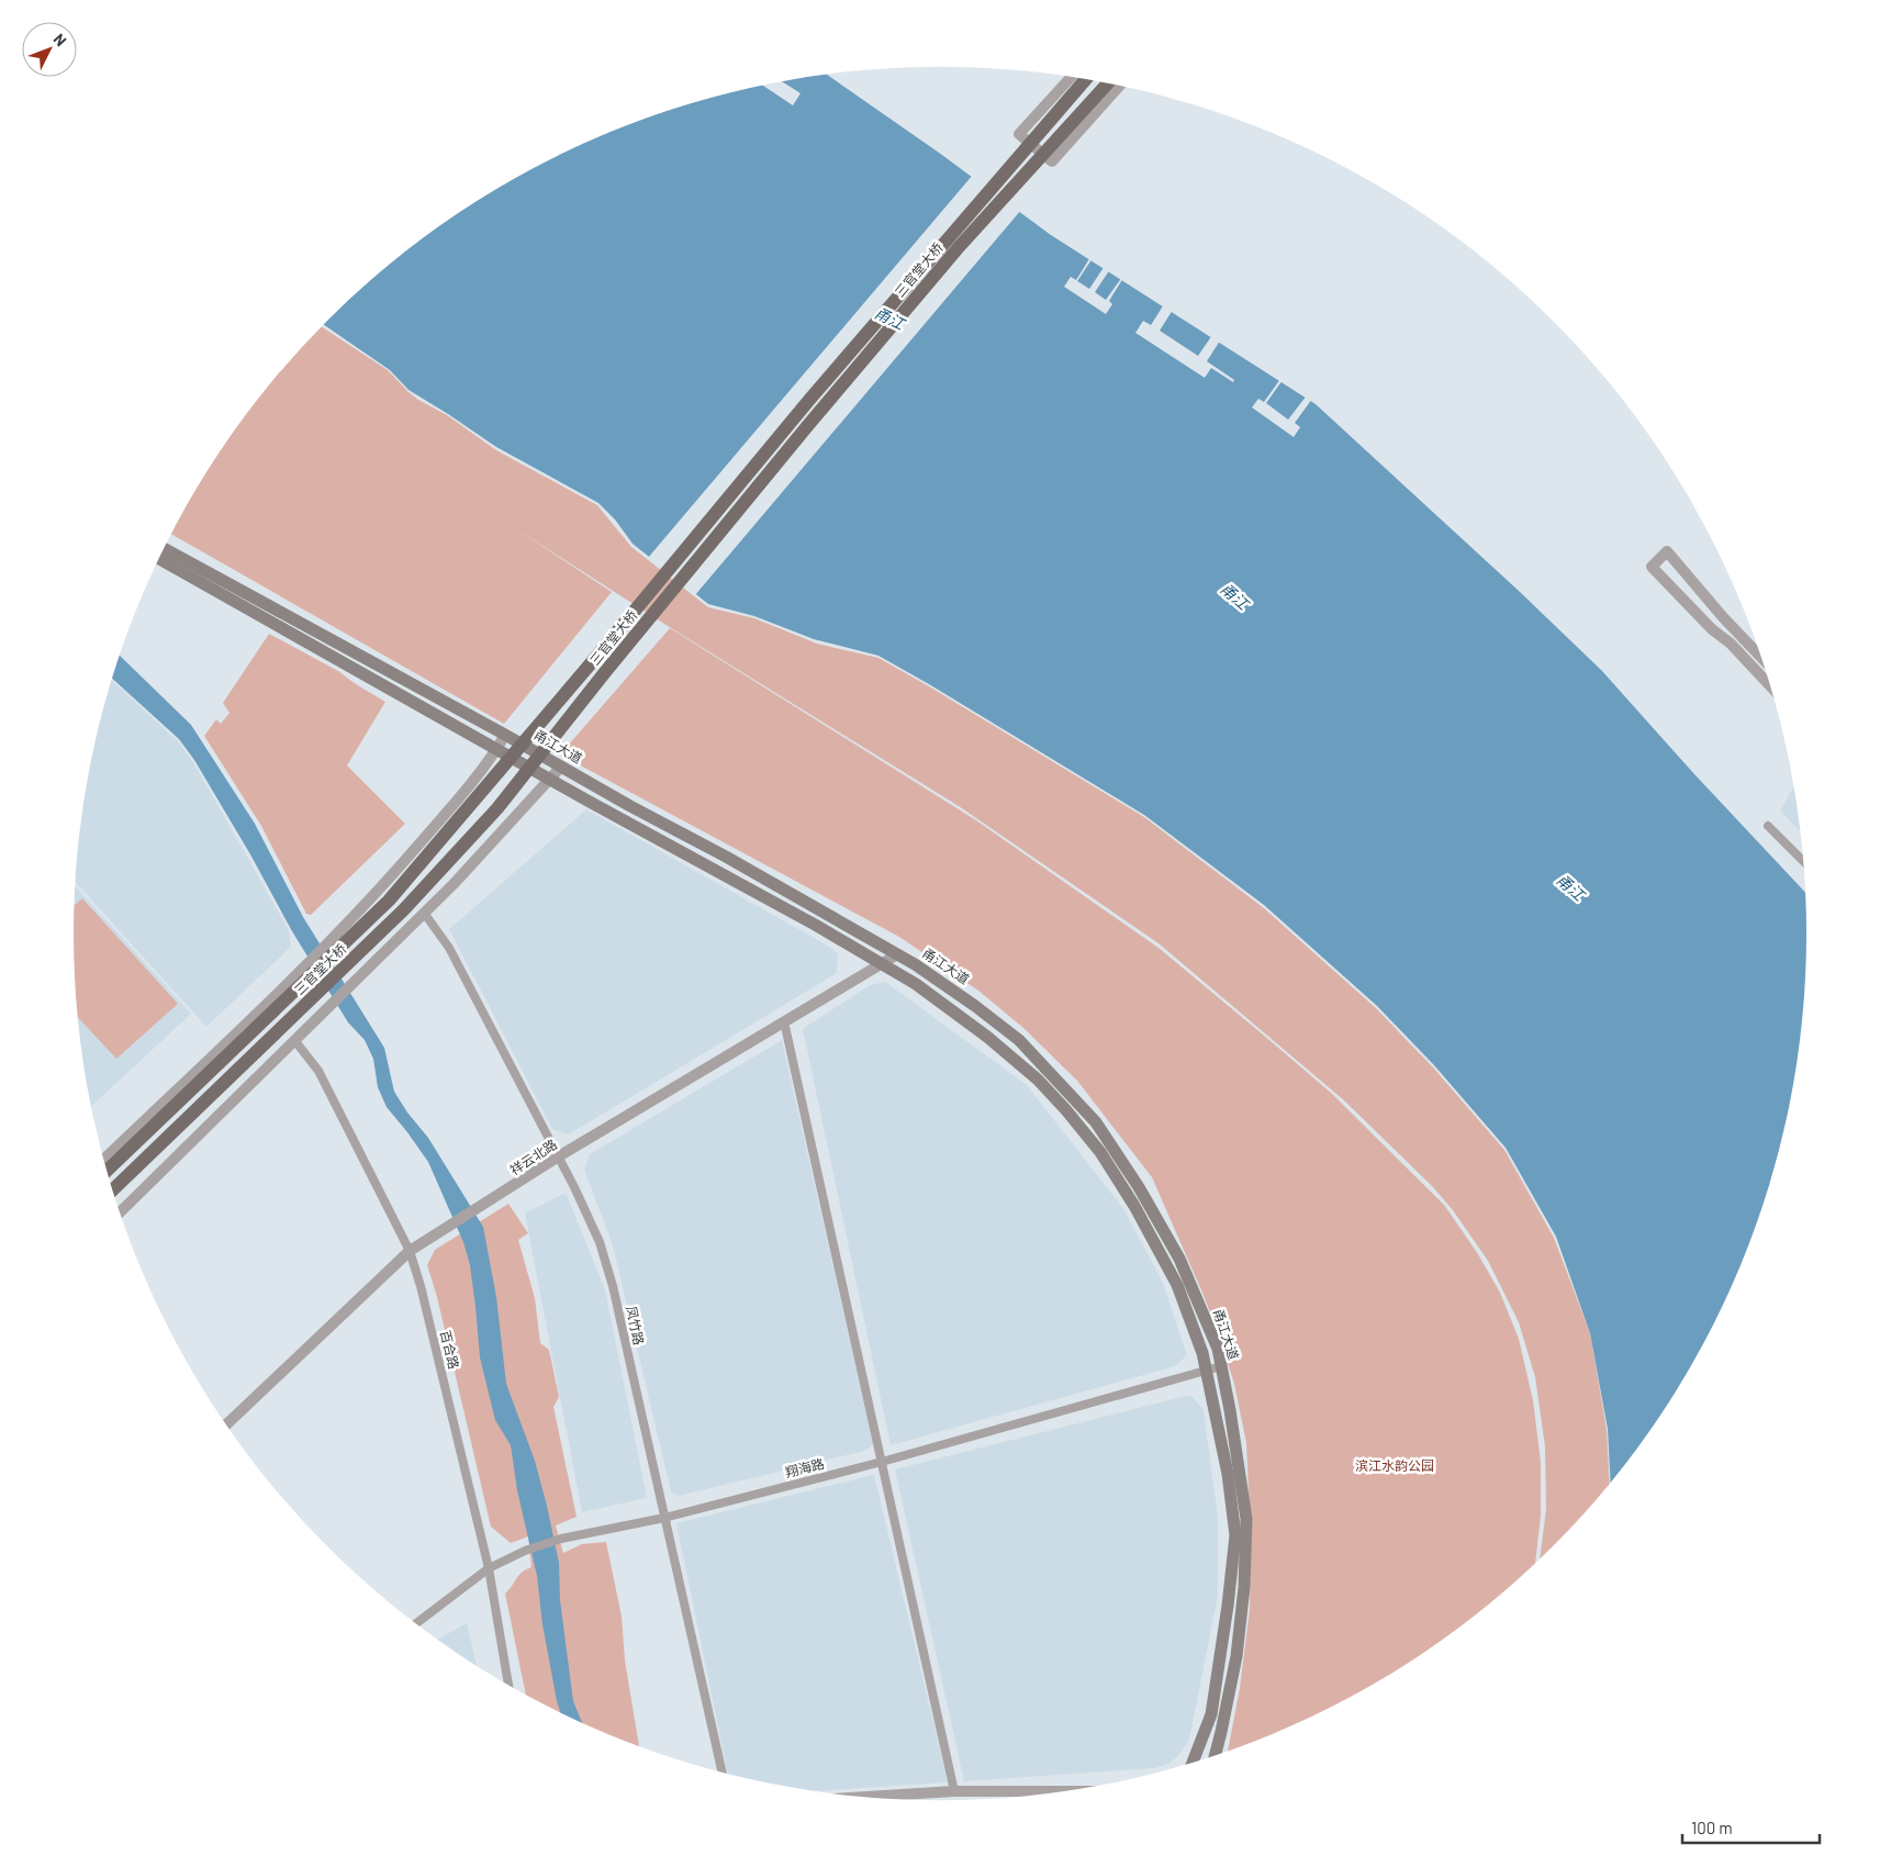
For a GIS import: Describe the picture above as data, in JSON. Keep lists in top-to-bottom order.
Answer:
{
  "streets": {
    "main road": ["三官堂大桥", "甬江大道"],
    "street": [
      "祥云北路",
      "凤竹路",
      "百合路",
      "翔海路"
    ]
  },
  "crossings": [
    ["甬江大道", "祥云北路"],
    ["甬江大道", "翔海路"],
    ["祥云北路", "凤竹路"],
    ["祥云北路", "百合路"],
    ["凤竹路", "翔海路"],
    ["百合路", "翔海路"]
  ],
  "water": ["甬江"],
  "parks": ["滨江水韵公园"],
  "scale_bar": "100 m",
  "north": "top right"
}
